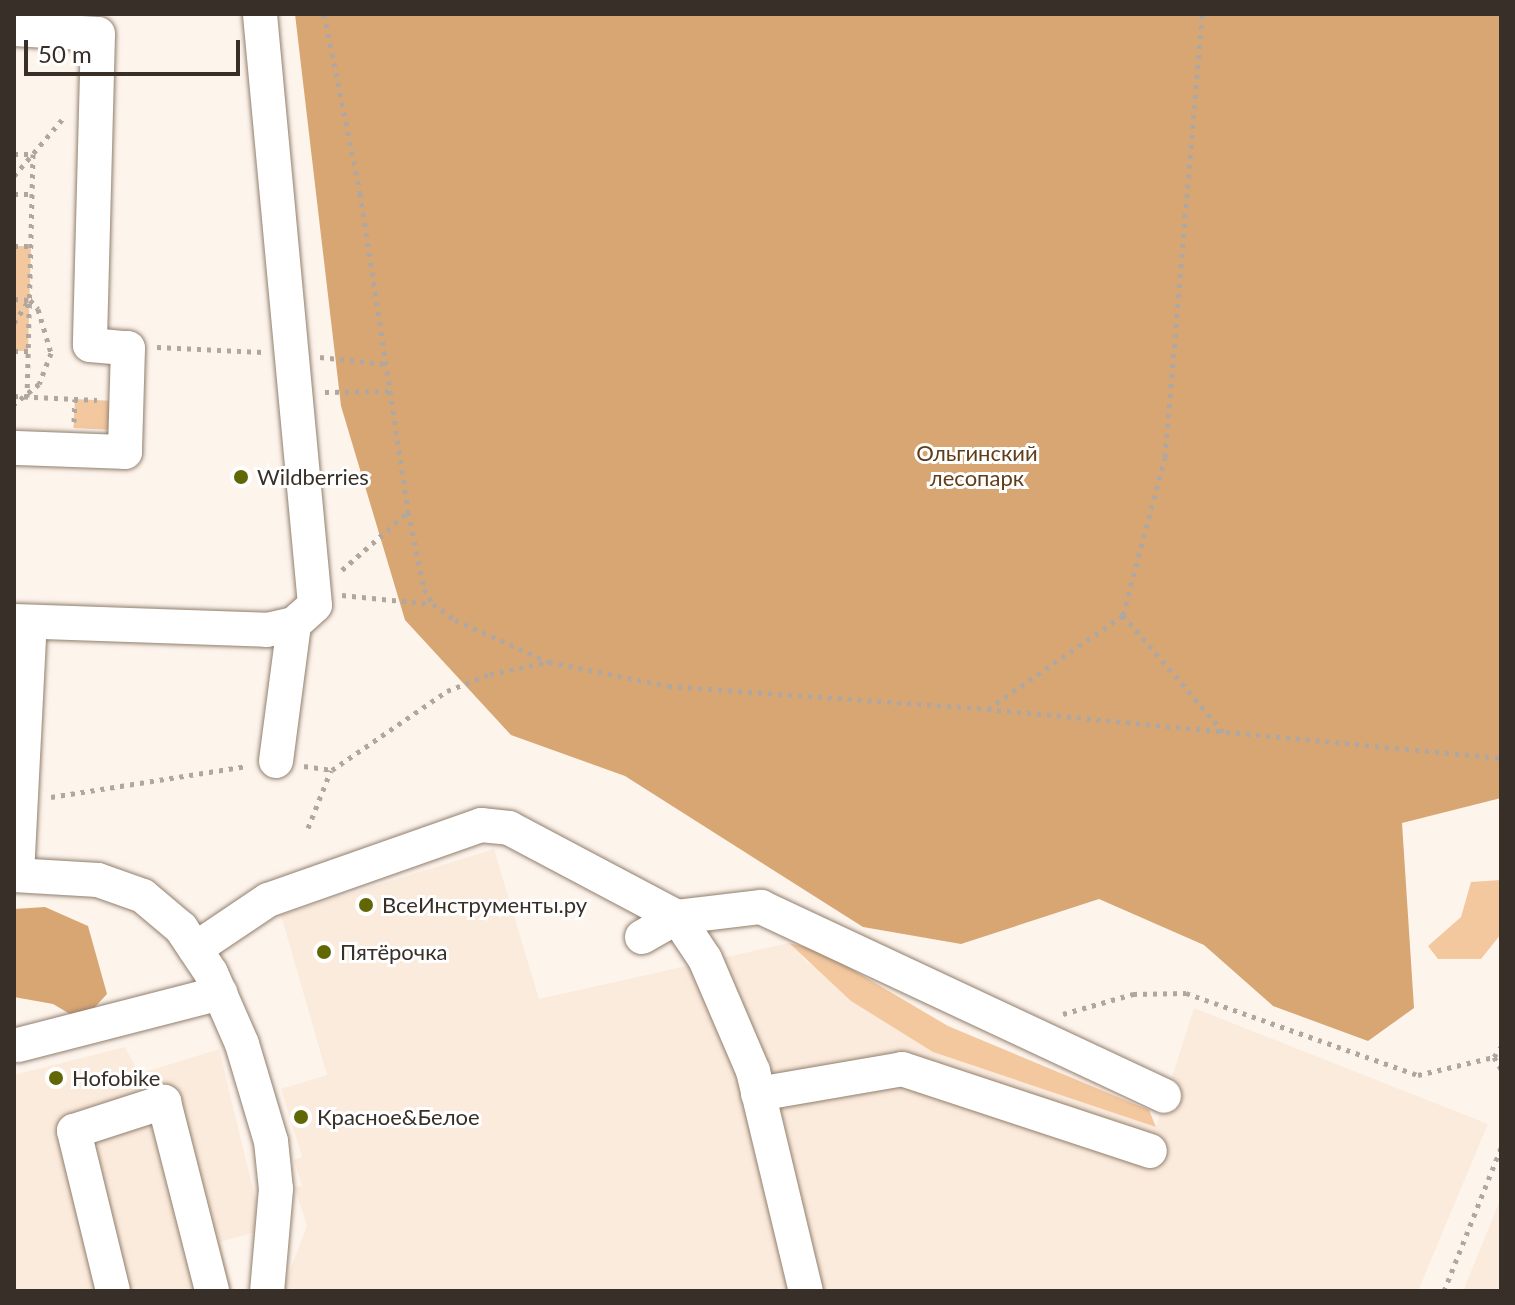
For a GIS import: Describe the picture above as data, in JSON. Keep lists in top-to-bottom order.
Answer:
{
  "parks": ["Ольгинский лесопарк"],
  "places": [
    "Wildberries",
    "ВсеИнструменты.ру",
    "Пятёрочка",
    "Hofobike",
    "Красное&Белое"
  ],
  "scale_bar": "50 m"
}
